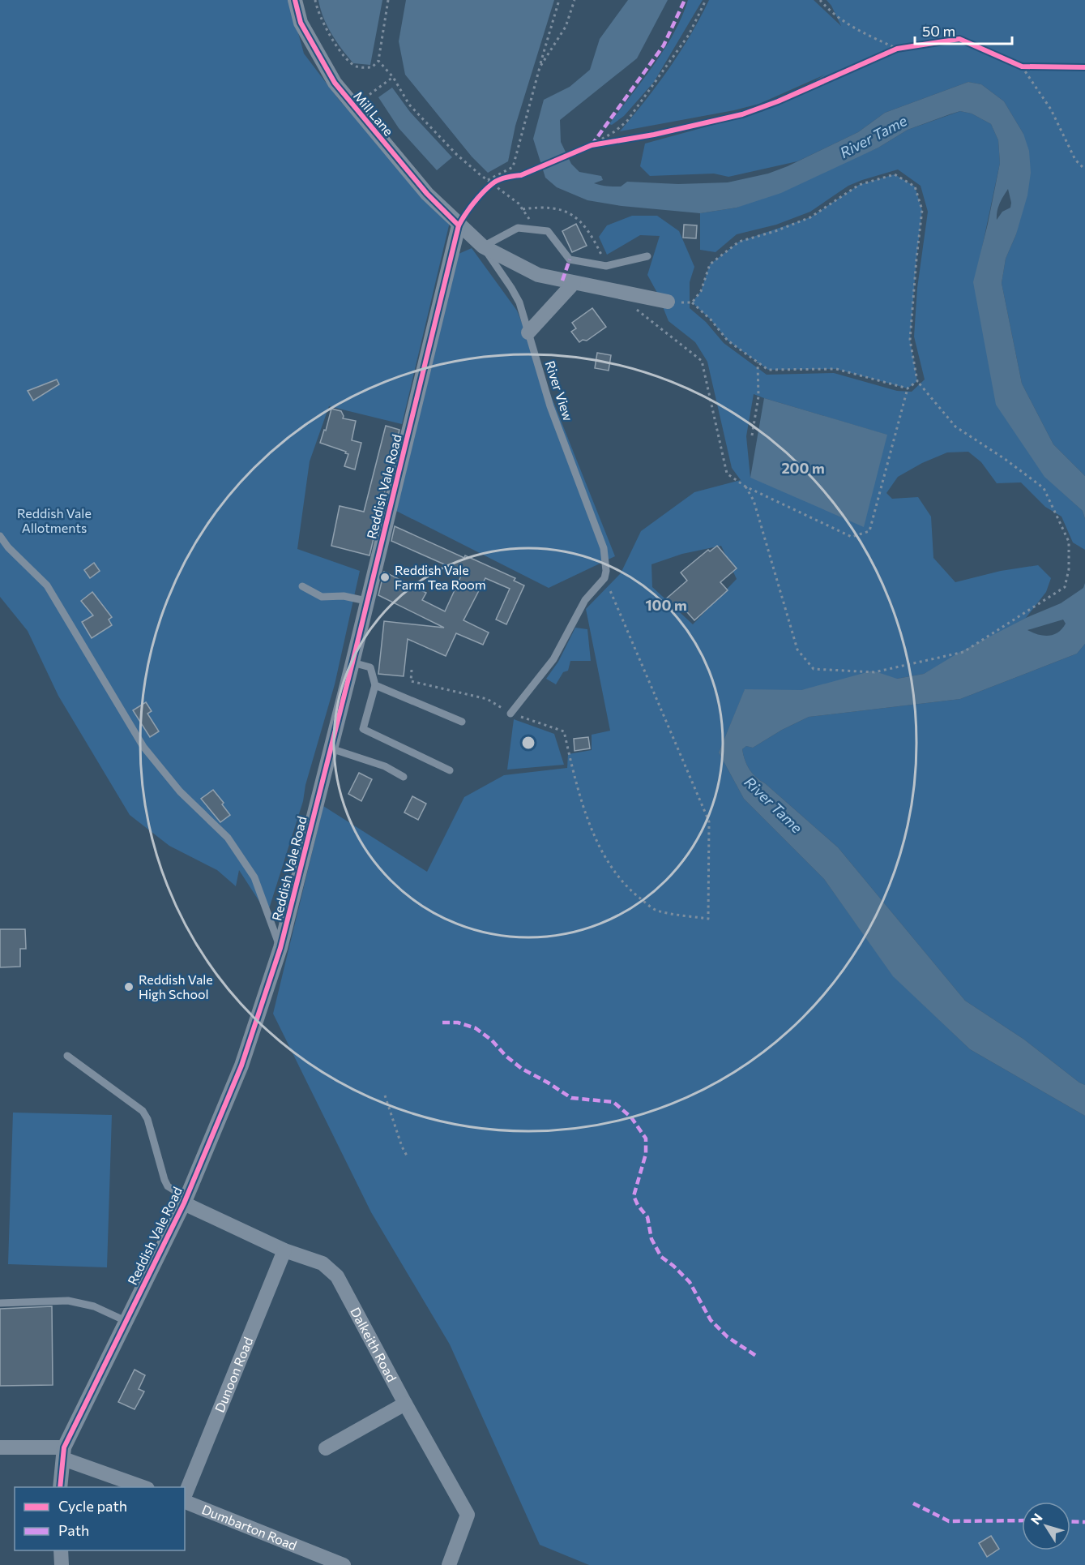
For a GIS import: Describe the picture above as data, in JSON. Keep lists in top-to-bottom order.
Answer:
{
  "streets": {
    "street": [
      "Mill Lane",
      "Reddish Vale Road",
      "Dalkeith Road",
      "Dunoon Road",
      "Dumbarton Road"
    ],
    "lane": ["River View"]
  },
  "crossings": [
    ["Mill Lane", "River View"],
    ["Mill Lane", "Reddish Vale Road"],
    ["Reddish Vale Road", "Dalkeith Road"],
    ["Dalkeith Road", "Dunoon Road"]
  ],
  "water": ["River Tame"],
  "parks": ["Reddish Vale Allotments"],
  "places": ["Reddish Vale Farm Tea Room", "Reddish Vale High School"],
  "legend": ["Cycle path", "Path"],
  "scale_bar": "50 m",
  "north": "top left",
  "rings": ["200 m", "100 m"]
}
